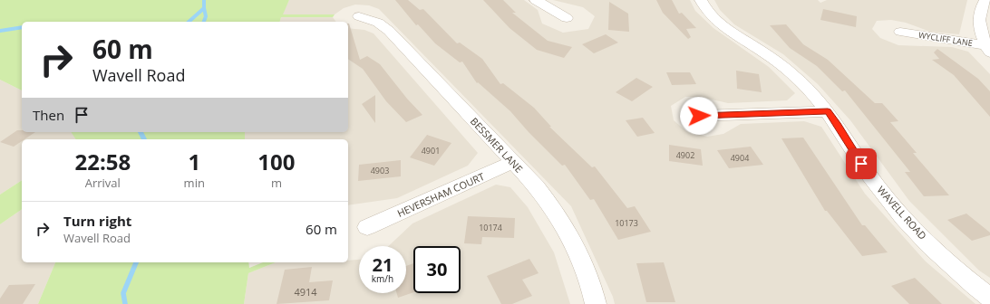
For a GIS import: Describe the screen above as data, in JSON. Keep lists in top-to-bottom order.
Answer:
{
  "streets": {
    "street": [
      "WYCLIFF LANE",
      "BESSMER LANE",
      "HEVERSHAM COURT",
      "WAVELL ROAD"
    ]
  },
  "crossings": [
    ["BESSMER LANE", "HEVERSHAM COURT"]
  ],
  "house_numbers": [
    "4901",
    "4902",
    "4904",
    "4903",
    "10173",
    "10174",
    "4914"
  ],
  "page": {
    "turn": ["60 m", "Wavell Road"],
    "then": "Then",
    "eta": [
      "22:58",
      "Arrival",
      "1",
      "min",
      "100",
      "m"
    ],
    "list": [
      {
        "name": "Turn right",
        "note": "Wavell Road",
        "value": "60 m"
      }
    ],
    "speed": "21 km/h",
    "limit": "30"
  }
}
